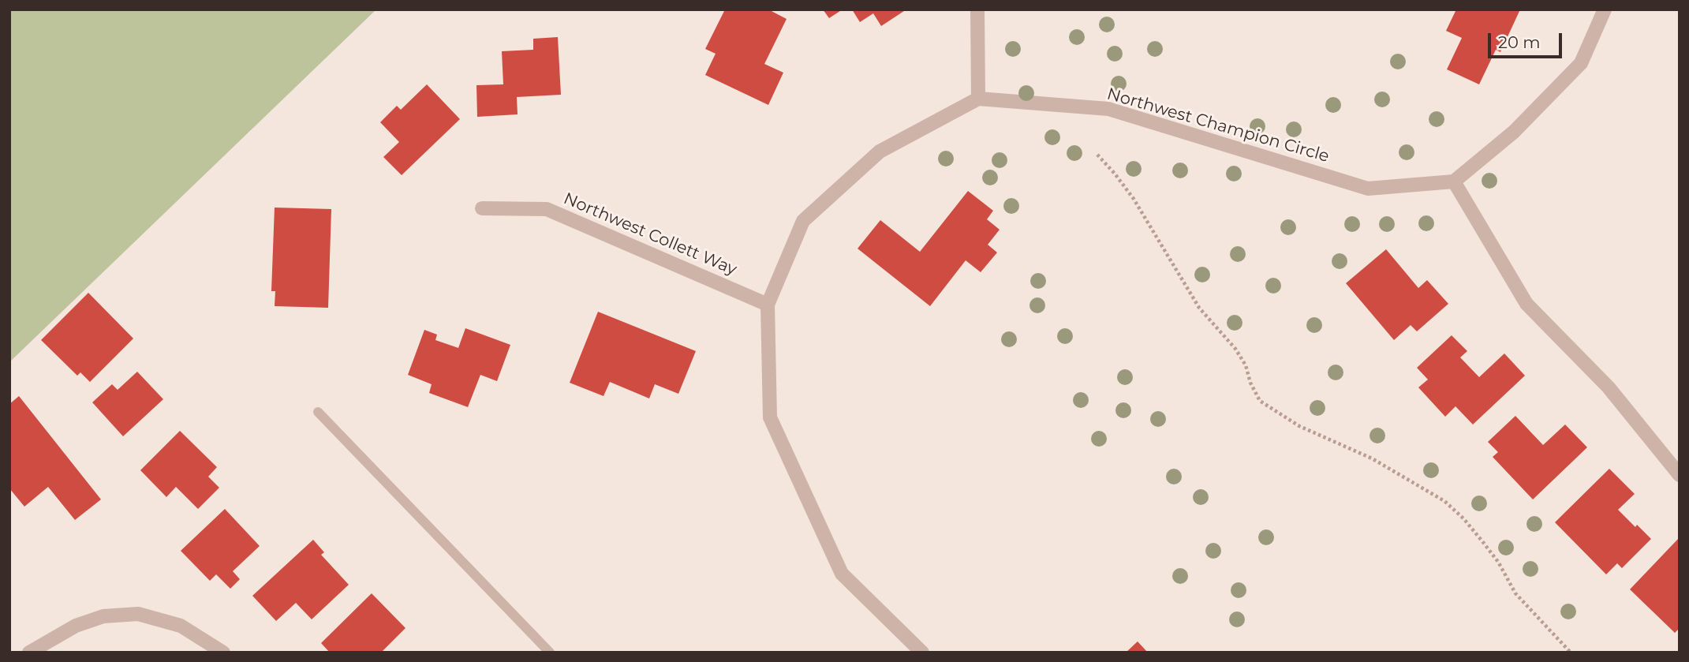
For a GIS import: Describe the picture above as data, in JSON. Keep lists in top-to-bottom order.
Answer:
{
  "streets": {
    "street": ["Northwest Champion Circle", "Northwest Collett Way"]
  },
  "scale_bar": "20 m"
}
